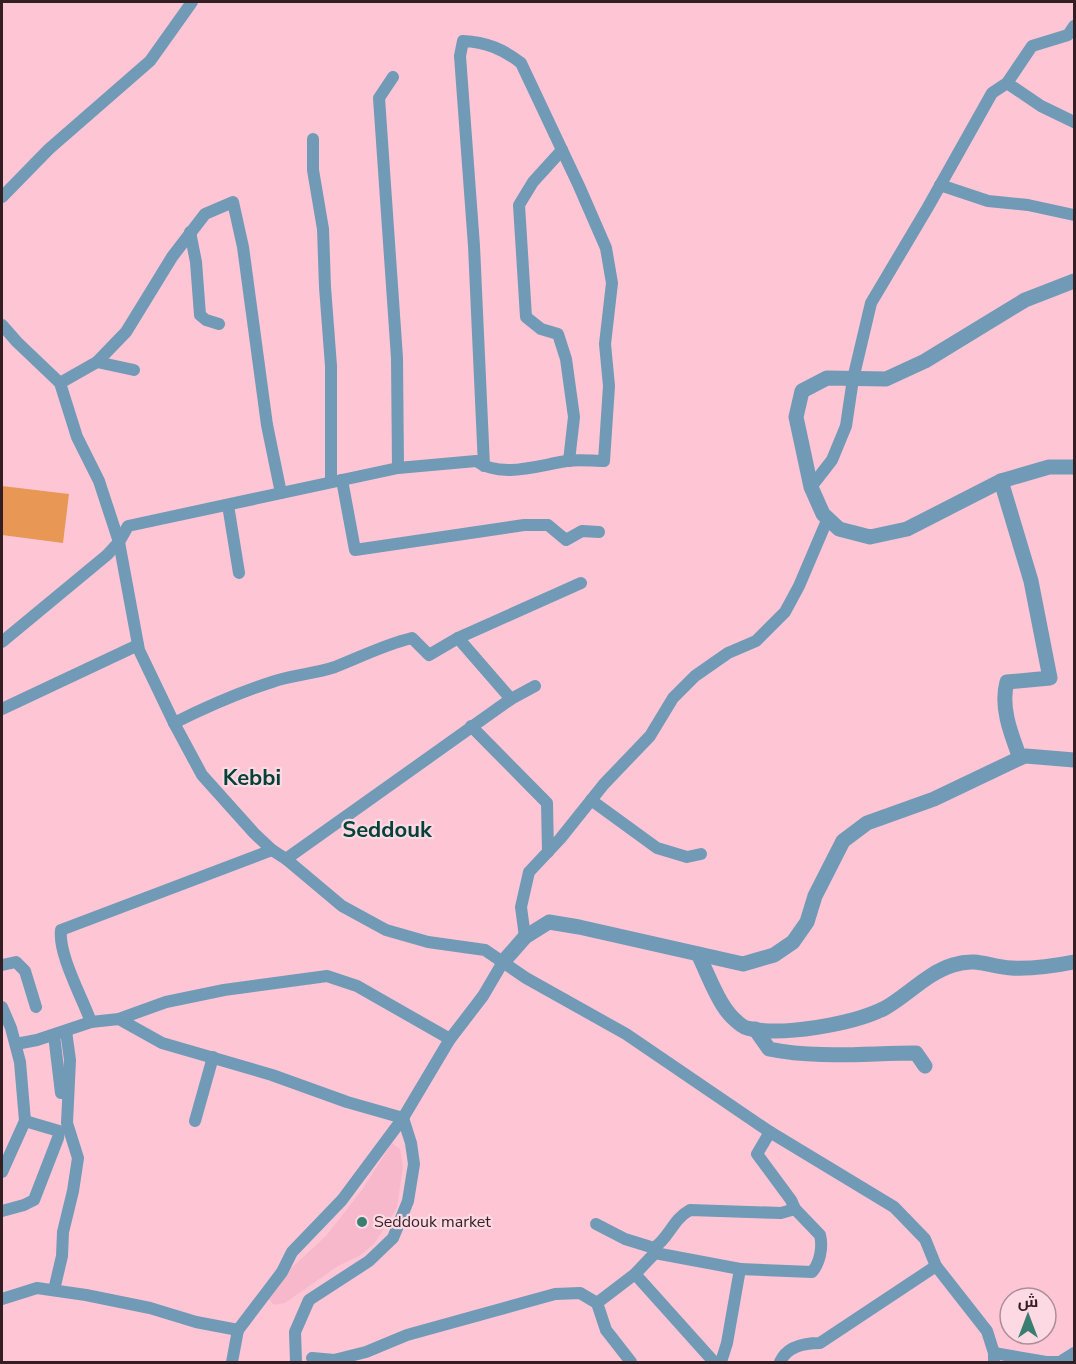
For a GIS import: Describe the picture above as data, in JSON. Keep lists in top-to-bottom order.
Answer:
{
  "districts": ["Kebbi", "Seddouk"],
  "places": ["Seddouk market"],
  "north": "top"
}
